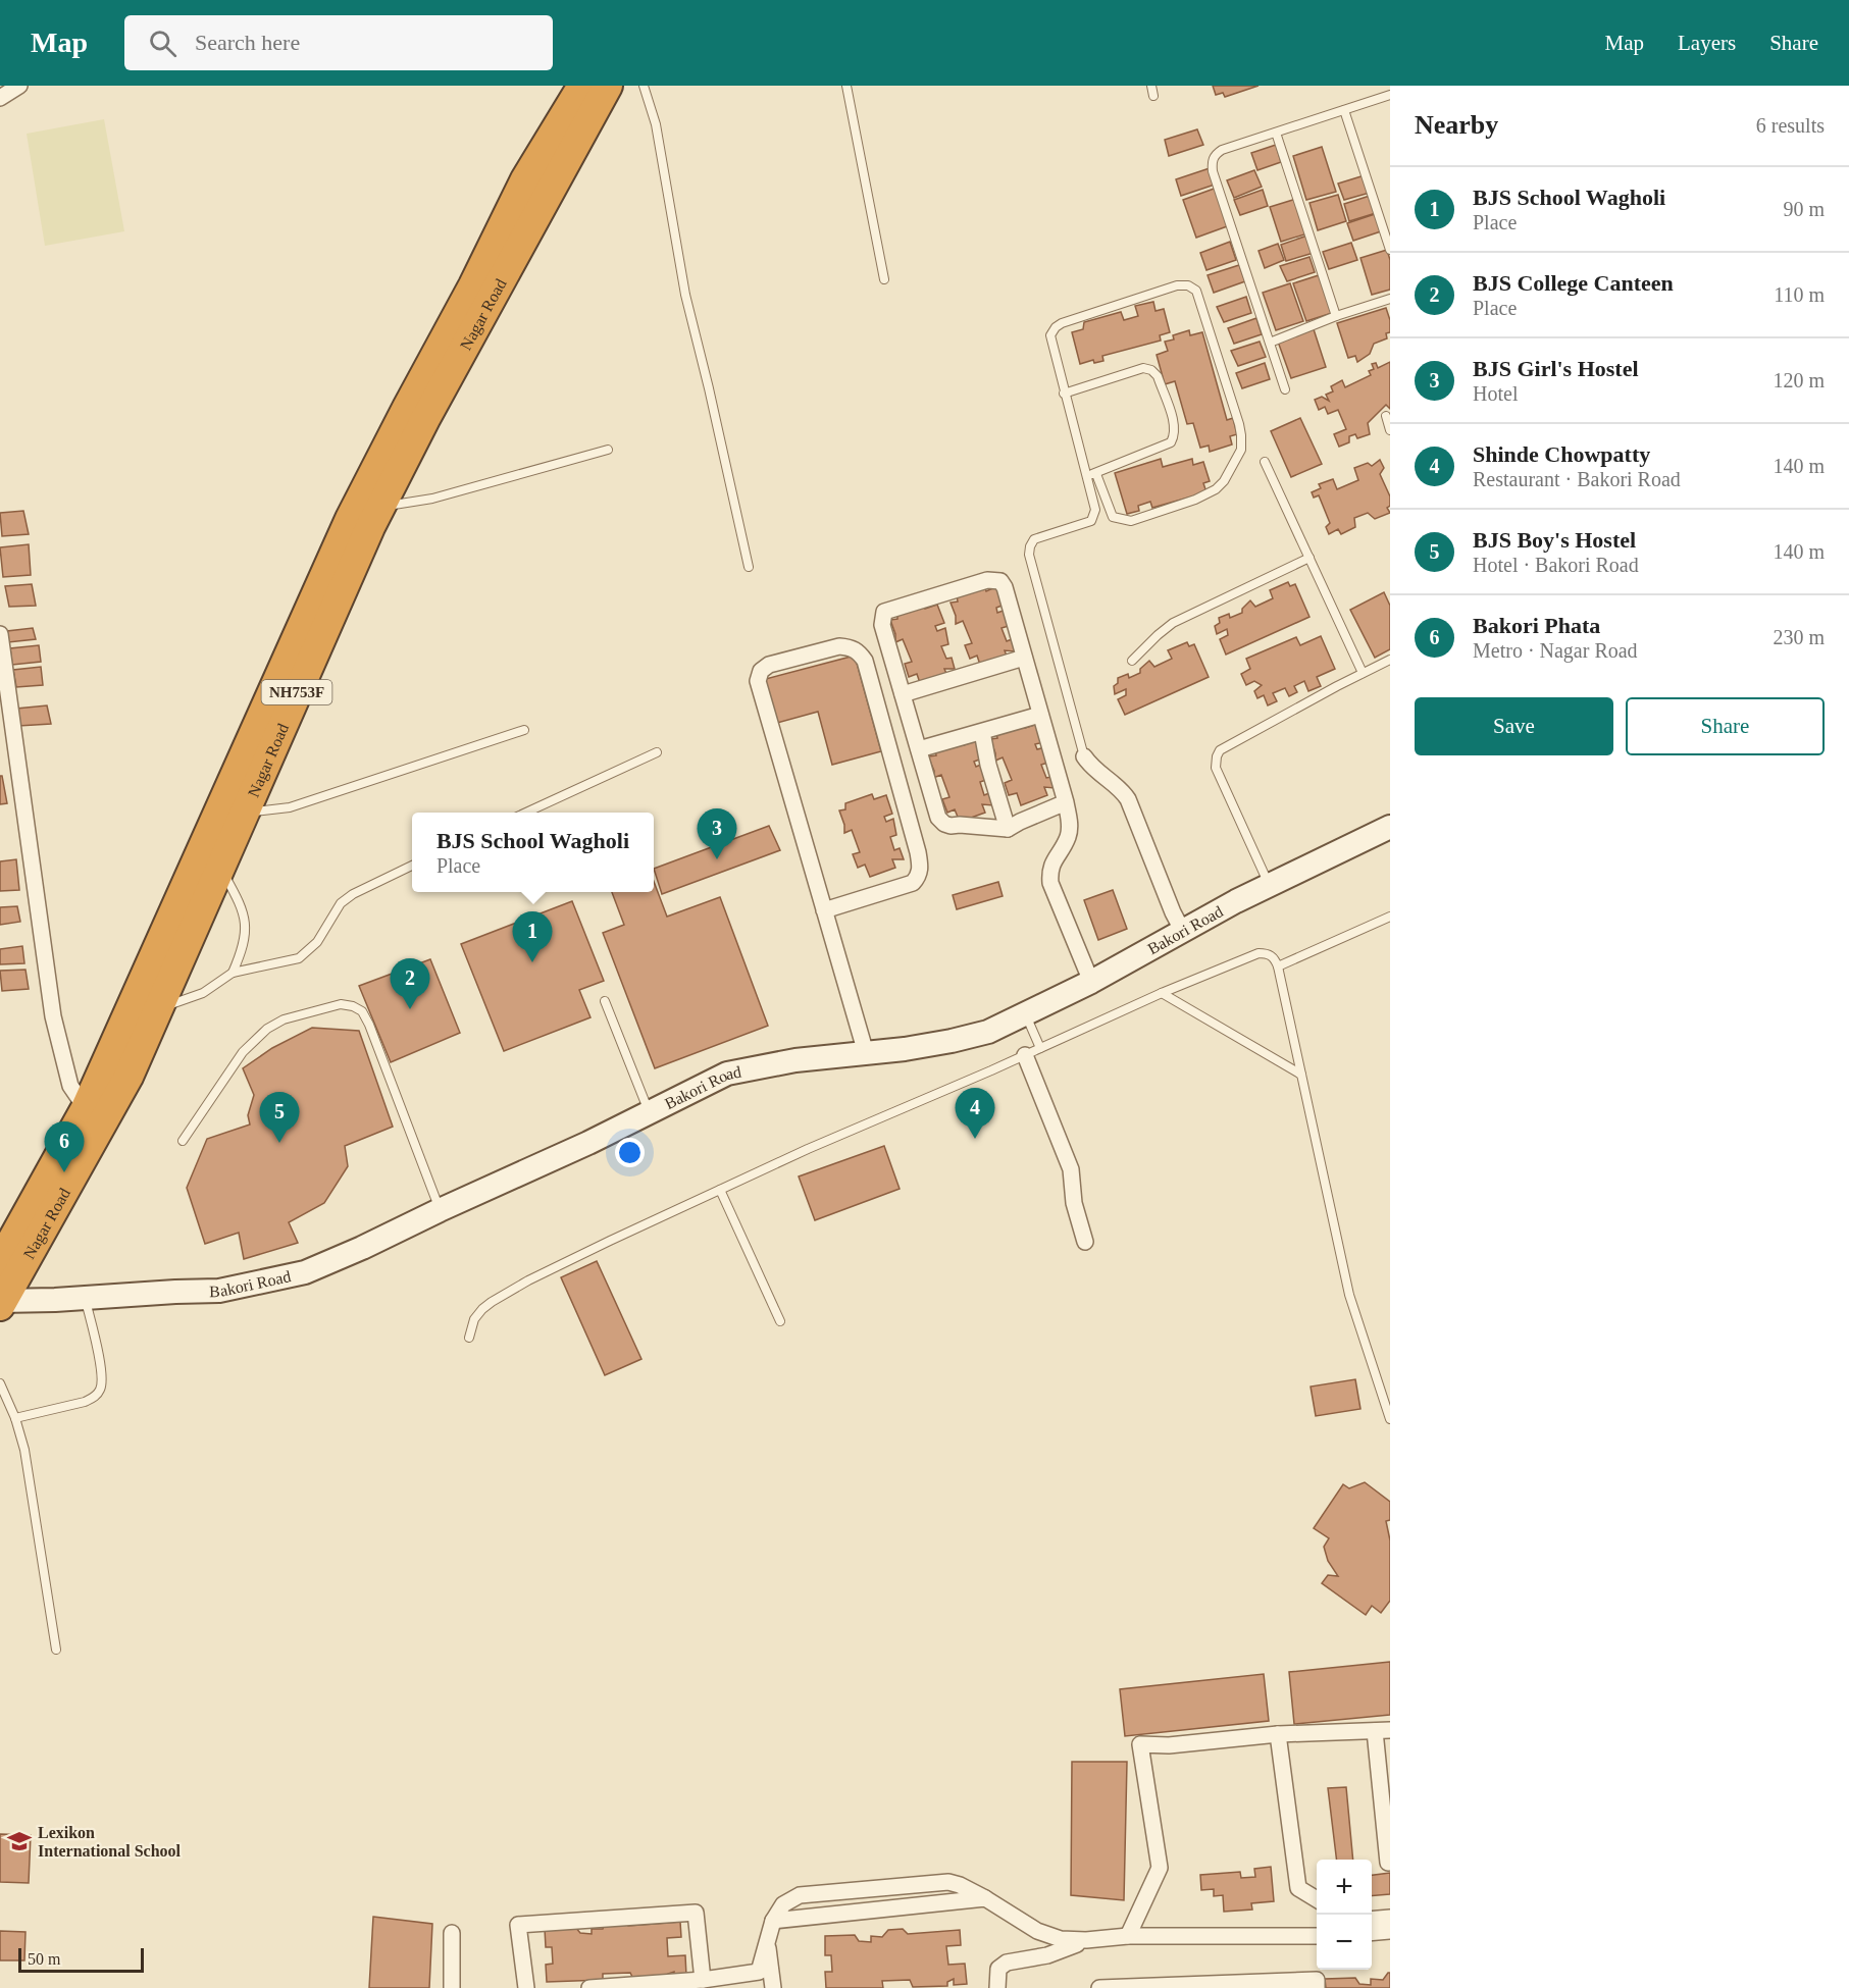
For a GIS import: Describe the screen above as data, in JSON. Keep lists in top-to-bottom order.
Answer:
{
  "streets": {
    "highway": ["Nagar Road", "NH753F"],
    "street": ["Bakori Road"]
  },
  "crossings": [
    ["Nagar Road", "Bakori Road"]
  ],
  "places": {
    "school or university": ["Lexikon International School"]
  },
  "scale_bar": "50 m",
  "page": {
    "header": "Map",
    "search": "Search here",
    "nav": ["Map", "Layers", "Share"],
    "heading": ["Nearby", "6 results"],
    "list": [
      {
        "mark": "1",
        "name": "BJS School Wagholi",
        "note": "Place",
        "value": "90 m"
      },
      {
        "mark": "2",
        "name": "BJS College Canteen",
        "note": "Place",
        "value": "110 m"
      },
      {
        "mark": "3",
        "name": "BJS Girl's Hostel",
        "note": "Hotel",
        "value": "120 m"
      },
      {
        "mark": "4",
        "name": "Shinde Chowpatty",
        "note": "Restaurant · Bakori Road",
        "value": "140 m"
      },
      {
        "mark": "5",
        "name": "BJS Boy's Hostel",
        "note": "Hotel · Bakori Road",
        "value": "140 m"
      },
      {
        "mark": "6",
        "name": "Bakori Phata",
        "note": "Metro · Nagar Road",
        "value": "230 m"
      }
    ],
    "buttons": ["Save", "Share"],
    "pins": [
      "3",
      "1",
      "2",
      "4",
      "5",
      "6"
    ],
    "popup": ["BJS School Wagholi", "Place"],
    "map_buttons": ["+", "−"],
    "scale": "50 m"
  }
}
